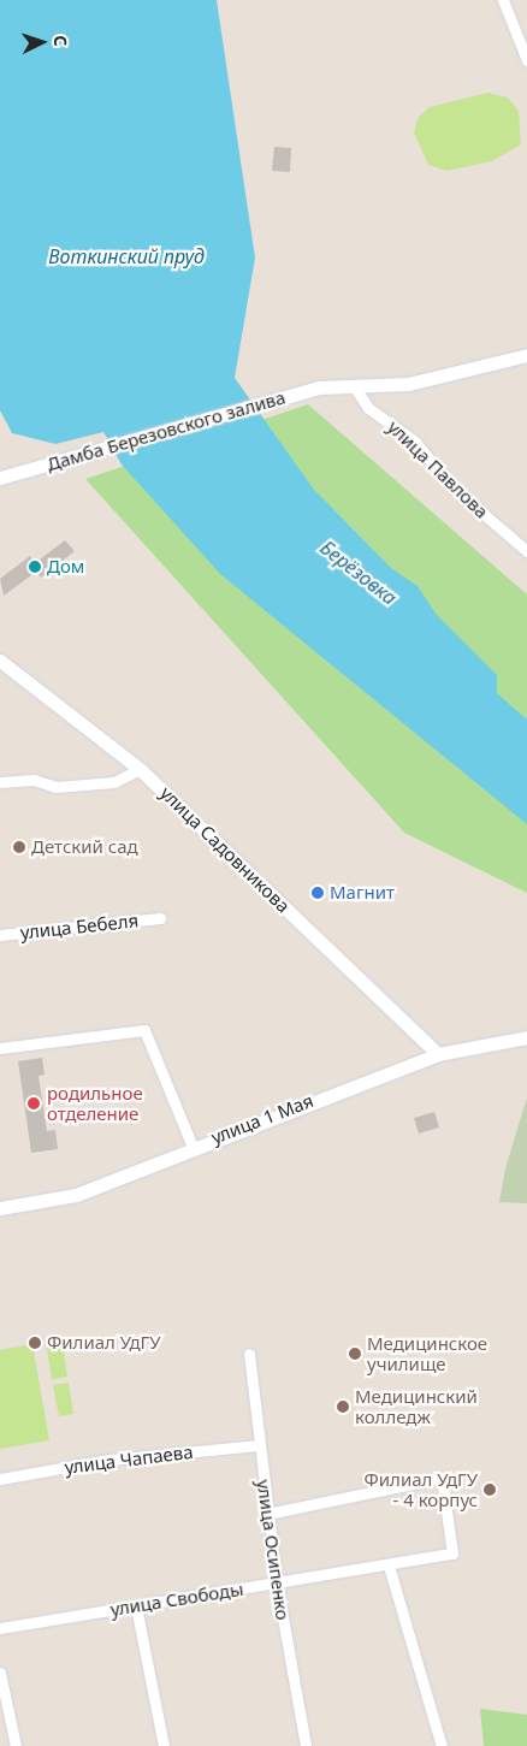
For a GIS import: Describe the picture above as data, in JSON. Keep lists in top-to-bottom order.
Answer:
{
  "streets": {
    "main road": ["Дамба Березовского залива", "улица Садовникова", "улица 1 Мая"],
    "street": [
      "улица Павлова",
      "улица Бебеля",
      "улица Чапаева",
      "улица Осипенко",
      "улица Свободы"
    ]
  },
  "crossings": [
    ["Дамба Березовского залива", "улица Павлова"],
    ["улица Садовникова", "улица 1 Мая"],
    ["улица Чапаева", "улица Осипенко"],
    ["улица Осипенко", "улица Свободы"]
  ],
  "water": ["Воткинский пруд", "Берёзовка"],
  "places": [
    "Дом",
    "Детский сад",
    "Магнит",
    "родильное отделение",
    "Филиал УдГУ",
    "Медицинское училище",
    "Медицинский колледж",
    "Филиал УдГУ - 4 корпус"
  ],
  "north": "right"
}
